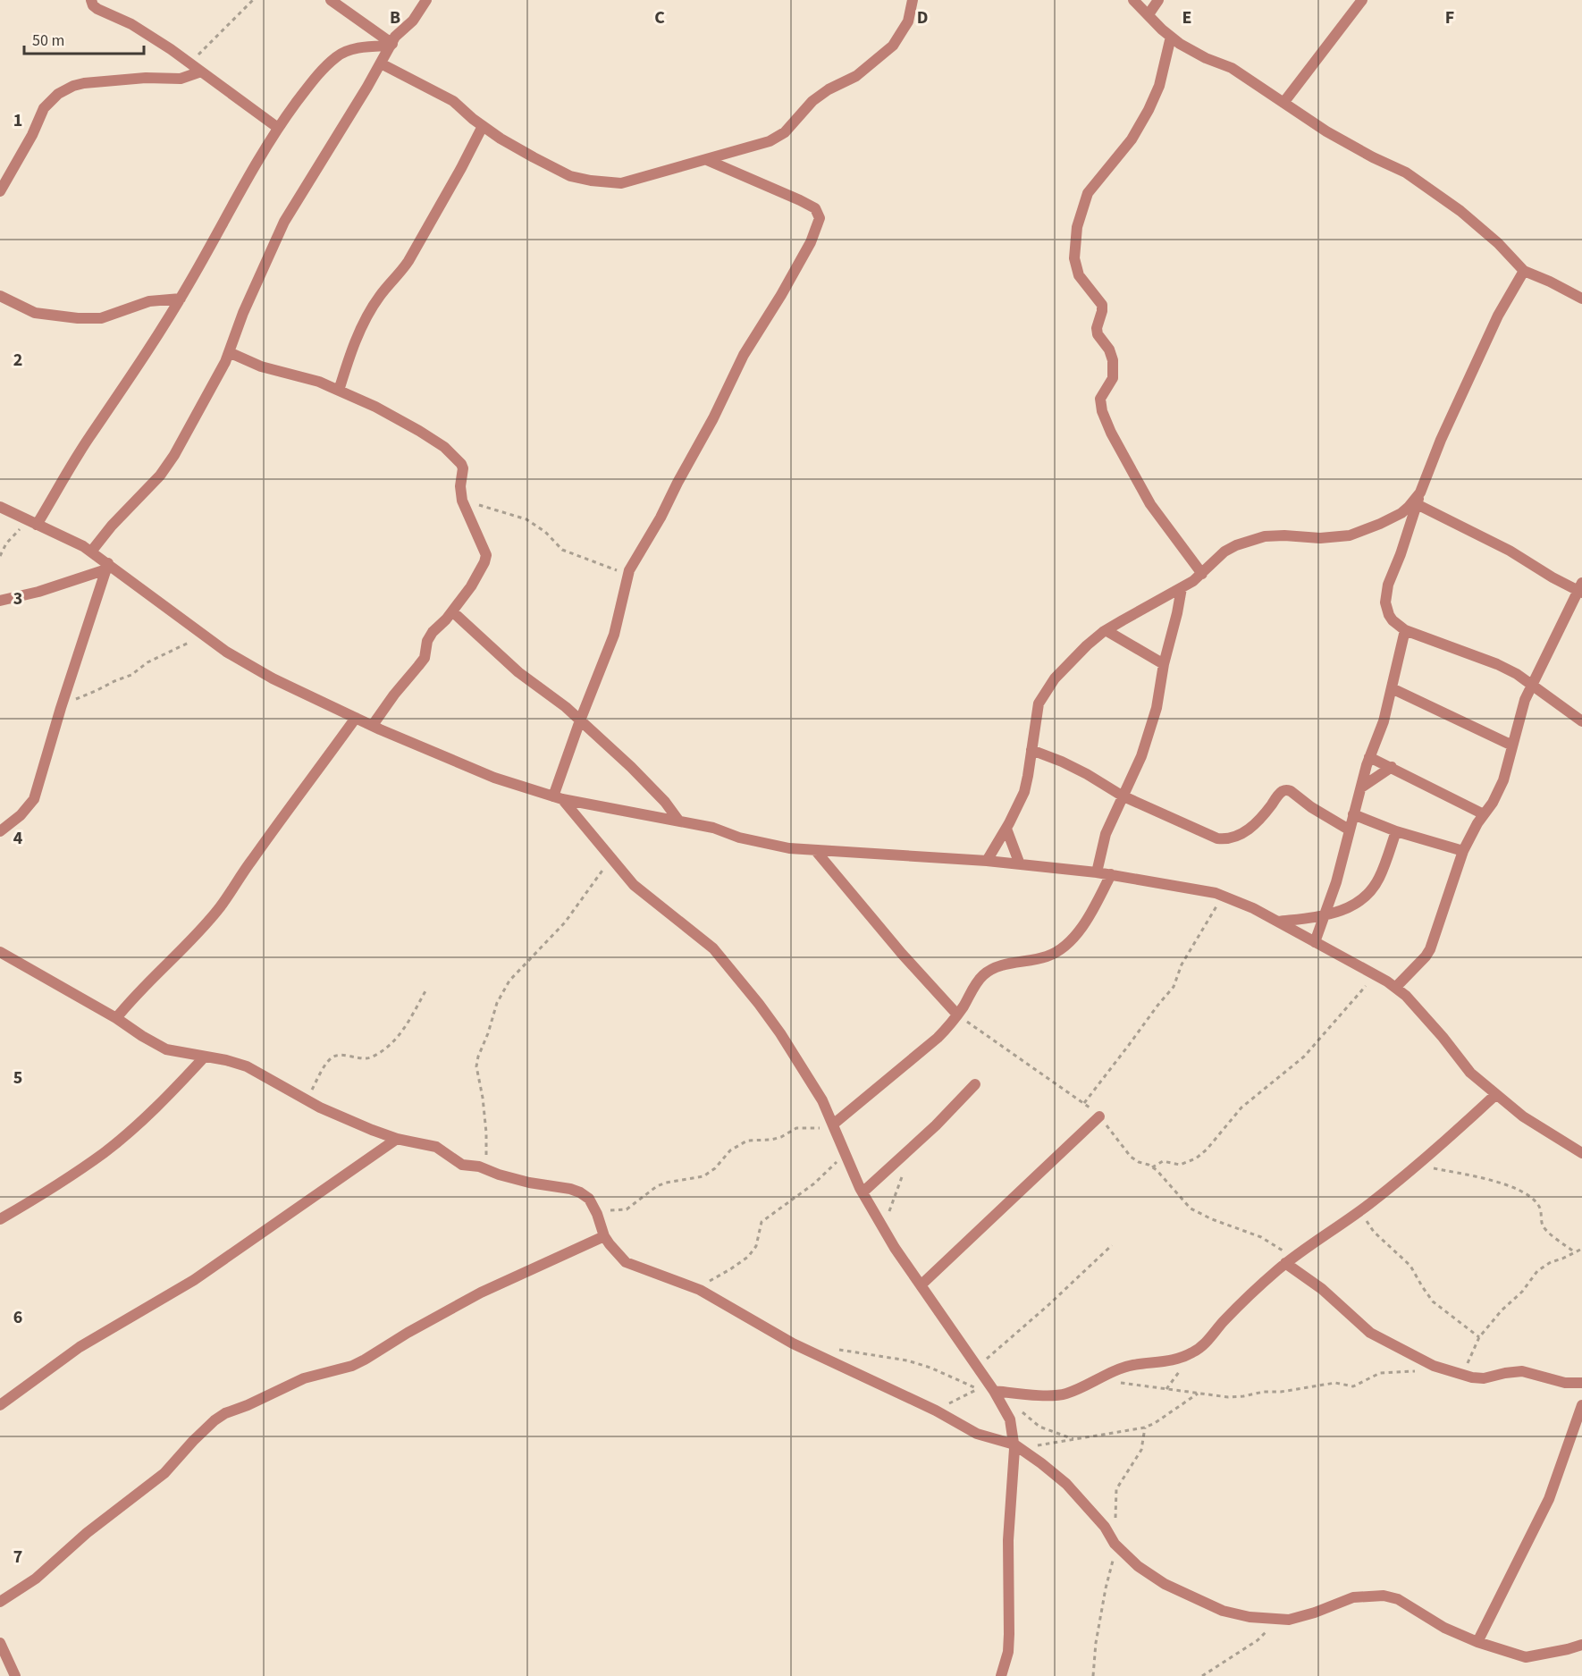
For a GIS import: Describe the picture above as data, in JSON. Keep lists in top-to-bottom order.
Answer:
{
  "scale_bar": "50 m",
  "grid": {
    "columns": [
      "B",
      "C",
      "D",
      "E",
      "F"
    ],
    "rows": [
      "1",
      "2",
      "3",
      "4",
      "5",
      "6",
      "7"
    ]
  }
}
